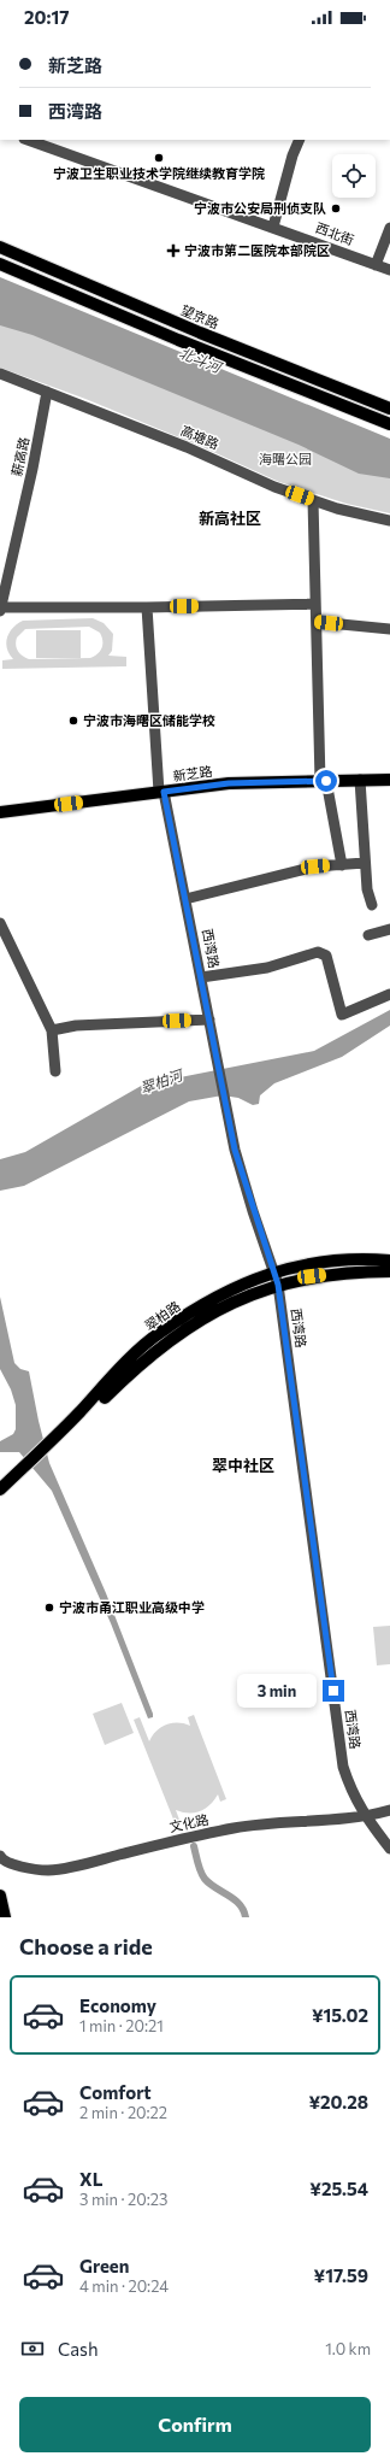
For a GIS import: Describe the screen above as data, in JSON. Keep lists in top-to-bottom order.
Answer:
{
  "streets": {
    "main road": ["望京路", "新芝路", "翠柏路"],
    "street": [
      "西北街",
      "高塘路",
      "薪高路",
      "西湾路",
      "文化路"
    ]
  },
  "crossings": [
    ["高塘路", "薪高路"],
    ["新芝路", "西湾路"],
    ["西湾路", "翠柏路"],
    ["西湾路", "文化路"]
  ],
  "districts": ["新高社区", "翠中社区"],
  "water": ["北斗河", "翠柏河"],
  "parks": ["海曙公园"],
  "places": {
    "other": [
      "宁波卫生职业技术学院继续教育学院",
      "宁波市公安局刑侦支队",
      "宁波市海曙区储能学校",
      "宁波市甬江职业高级中学"
    ],
    "health": ["宁波市第二医院本部院区"]
  },
  "page": {
    "status": "20:17",
    "banner": ["新芝路", "西湾路"],
    "bubble": "3 min",
    "heading": "Choose a ride",
    "list": [
      {
        "name": "Economy",
        "note": "1 min · 20:21",
        "value": "¥15.02"
      },
      {
        "name": "Comfort",
        "note": "2 min · 20:22",
        "value": "¥20.28"
      },
      {
        "name": "XL",
        "note": "3 min · 20:23",
        "value": "¥25.54"
      },
      {
        "name": "Green",
        "note": "4 min · 20:24",
        "value": "¥17.59"
      }
    ],
    "pay": ["Cash", "1.0 km"],
    "buttons": "Confirm"
  }
}
